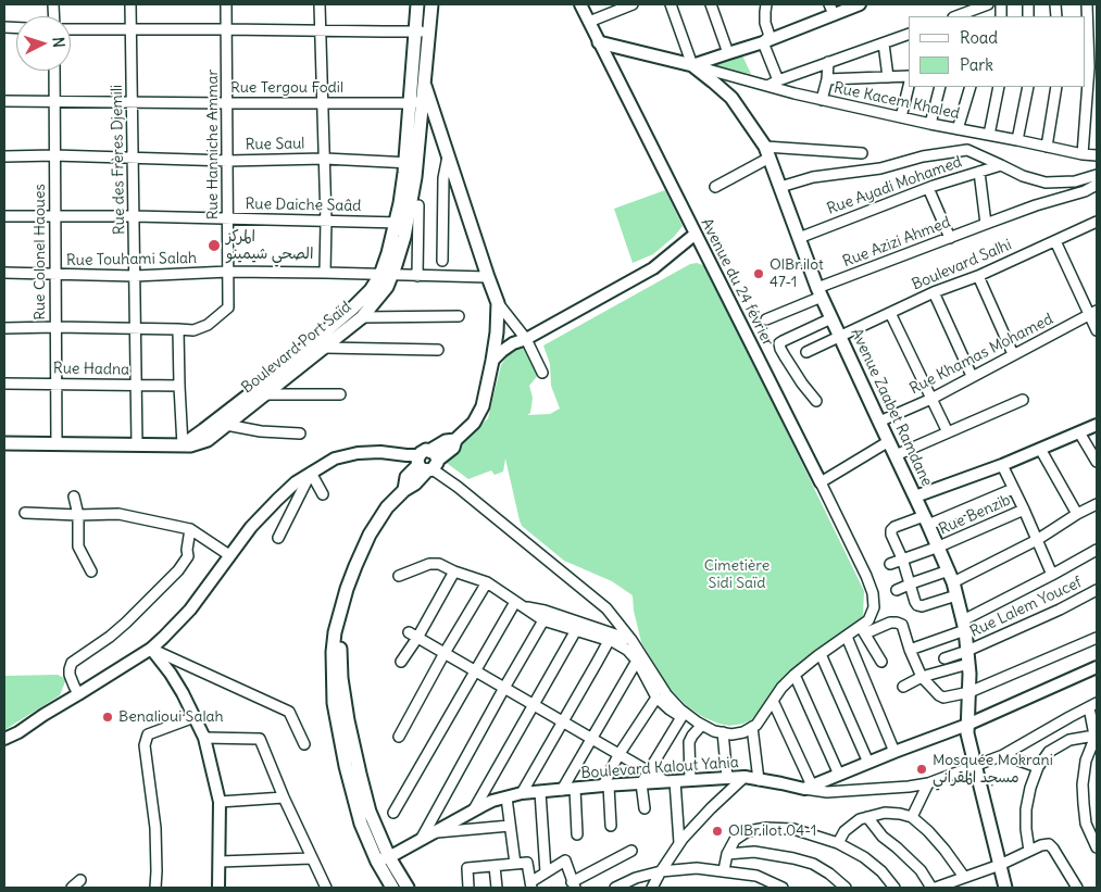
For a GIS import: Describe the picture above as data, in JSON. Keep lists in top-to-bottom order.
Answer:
{
  "streets": {
    "main road": ["Boulevard Port Saïd", "Avenue Zaabet Ramdane"],
    "street": [
      "Rue Tergou Fodil",
      "Rue Kacem Khaled",
      "Rue Hanniche Ammar",
      "Rue Saul",
      "Rue des Frères Djemili",
      "Rue Ayadi Mohamed",
      "Rue Daiche Saâd",
      "Rue Azizi Ahmed",
      "Rue Colonel Haoues",
      "Rue Touhami Salah",
      "Boulevard Salhi",
      "Avenue du 24 février",
      "Rue Khamas Mohamed",
      "Rue Hadna",
      "Rue Benzib",
      "Rue Lalem Youcef",
      "Boulevard Kalout Yahia"
    ]
  },
  "crossings": [
    ["Rue Tergou Fodil", "Rue Hanniche Ammar"],
    ["Rue Tergou Fodil", "Rue des Frères Djemili"],
    ["Rue Tergou Fodil", "Rue Colonel Haoues"],
    ["Rue Kacem Khaled", "Avenue Zaabet Ramdane"],
    ["Rue Hanniche Ammar", "Rue Saul"],
    ["Rue Hanniche Ammar", "Rue des Frères Djemili"],
    ["Rue Hanniche Ammar", "Rue Daiche Saâd"],
    ["Rue Hanniche Ammar", "Rue Colonel Haoues"],
    ["Rue Hanniche Ammar", "Rue Touhami Salah"],
    ["Rue Saul", "Rue des Frères Djemili"],
    ["Rue Saul", "Rue Colonel Haoues"],
    ["Rue des Frères Djemili", "Rue Daiche Saâd"],
    ["Rue des Frères Djemili", "Rue Touhami Salah"],
    ["Rue des Frères Djemili", "Boulevard Port Saïd"],
    ["Rue des Frères Djemili", "Rue Hadna"],
    ["Rue Ayadi Mohamed", "Avenue Zaabet Ramdane"],
    ["Rue Daiche Saâd", "Rue Colonel Haoues"],
    ["Rue Azizi Ahmed", "Avenue Zaabet Ramdane"],
    ["Rue Colonel Haoues", "Rue Touhami Salah"],
    ["Rue Colonel Haoues", "Boulevard Port Saïd"],
    ["Rue Colonel Haoues", "Rue Hadna"],
    ["Rue Touhami Salah", "Boulevard Port Saïd"],
    ["Boulevard Salhi", "Avenue Zaabet Ramdane"],
    ["Avenue du 24 février", "Avenue Zaabet Ramdane"],
    ["Rue Khamas Mohamed", "Avenue Zaabet Ramdane"],
    ["Avenue Zaabet Ramdane", "Rue Benzib"],
    ["Avenue Zaabet Ramdane", "Rue Lalem Youcef"]
  ],
  "parks": ["Cimetière Sidi Saïd"],
  "places": [
    "المركز الصحي شيمينو",
    "OlBr.ilot 47-1",
    "Benalioui Salah",
    "Mosquée Mokrani مسجد المقراني",
    "OlBr.ilot 04-1"
  ],
  "legend": ["Road", "Park"],
  "north": "right"
}
